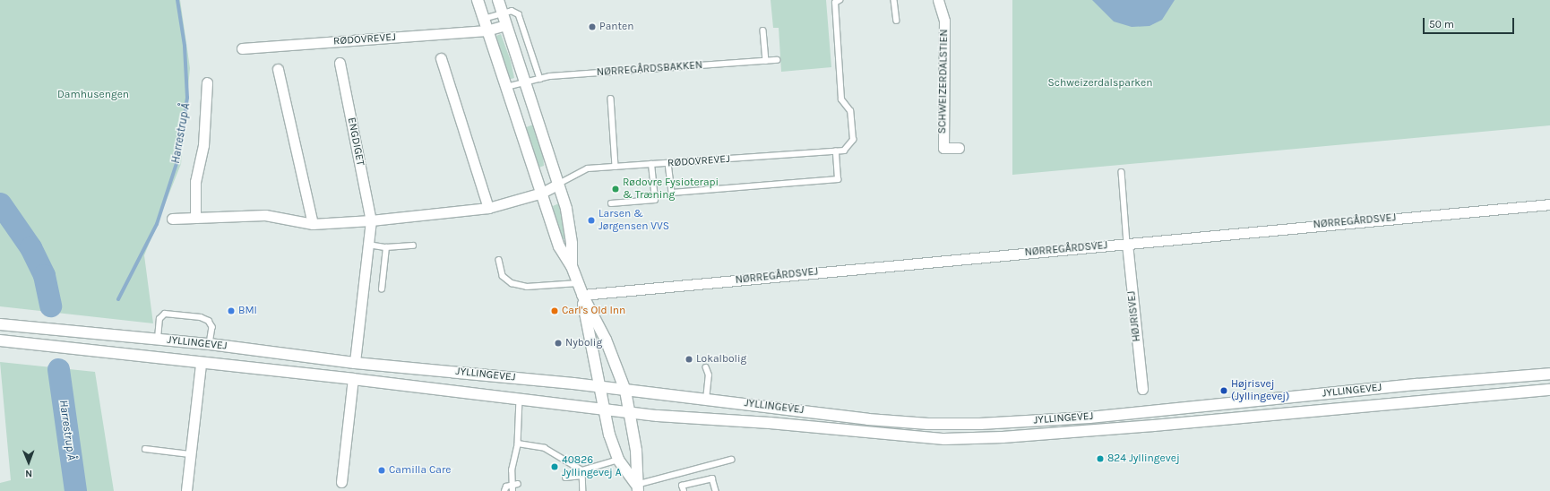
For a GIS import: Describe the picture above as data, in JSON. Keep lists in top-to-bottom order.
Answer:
{
  "streets": {
    "street": [
      "RØDOVREVEJ",
      "SCHWEIZERDALSTIEN",
      "ENGDIGET",
      "NØRREGÅRDSVEJ",
      "HØJRISVEJ",
      "JYLLINGEVEJ"
    ],
    "lane": ["NØRREGÅRDSBAKKEN"]
  },
  "crossings": [
    ["ENGDIGET", "JYLLINGEVEJ"],
    ["NØRREGÅRDSVEJ", "HØJRISVEJ"]
  ],
  "water": ["Harrestrup Å"],
  "parks": ["Schweizerdalsparken", "Damhusengen"],
  "places": [
    "Panten",
    "Rødovre Fysioterapi & Træning",
    "Larsen & Jørgensen VVS",
    "BMI",
    "Carl's Old Inn",
    "Nybolig",
    "Lokalbolig",
    "Højrisvej (Jyllingevej)",
    "824 Jyllingevej",
    "40826 Jyllingevej A",
    "Camilla Care"
  ],
  "scale_bar": "50 m",
  "north": "bottom"
}
